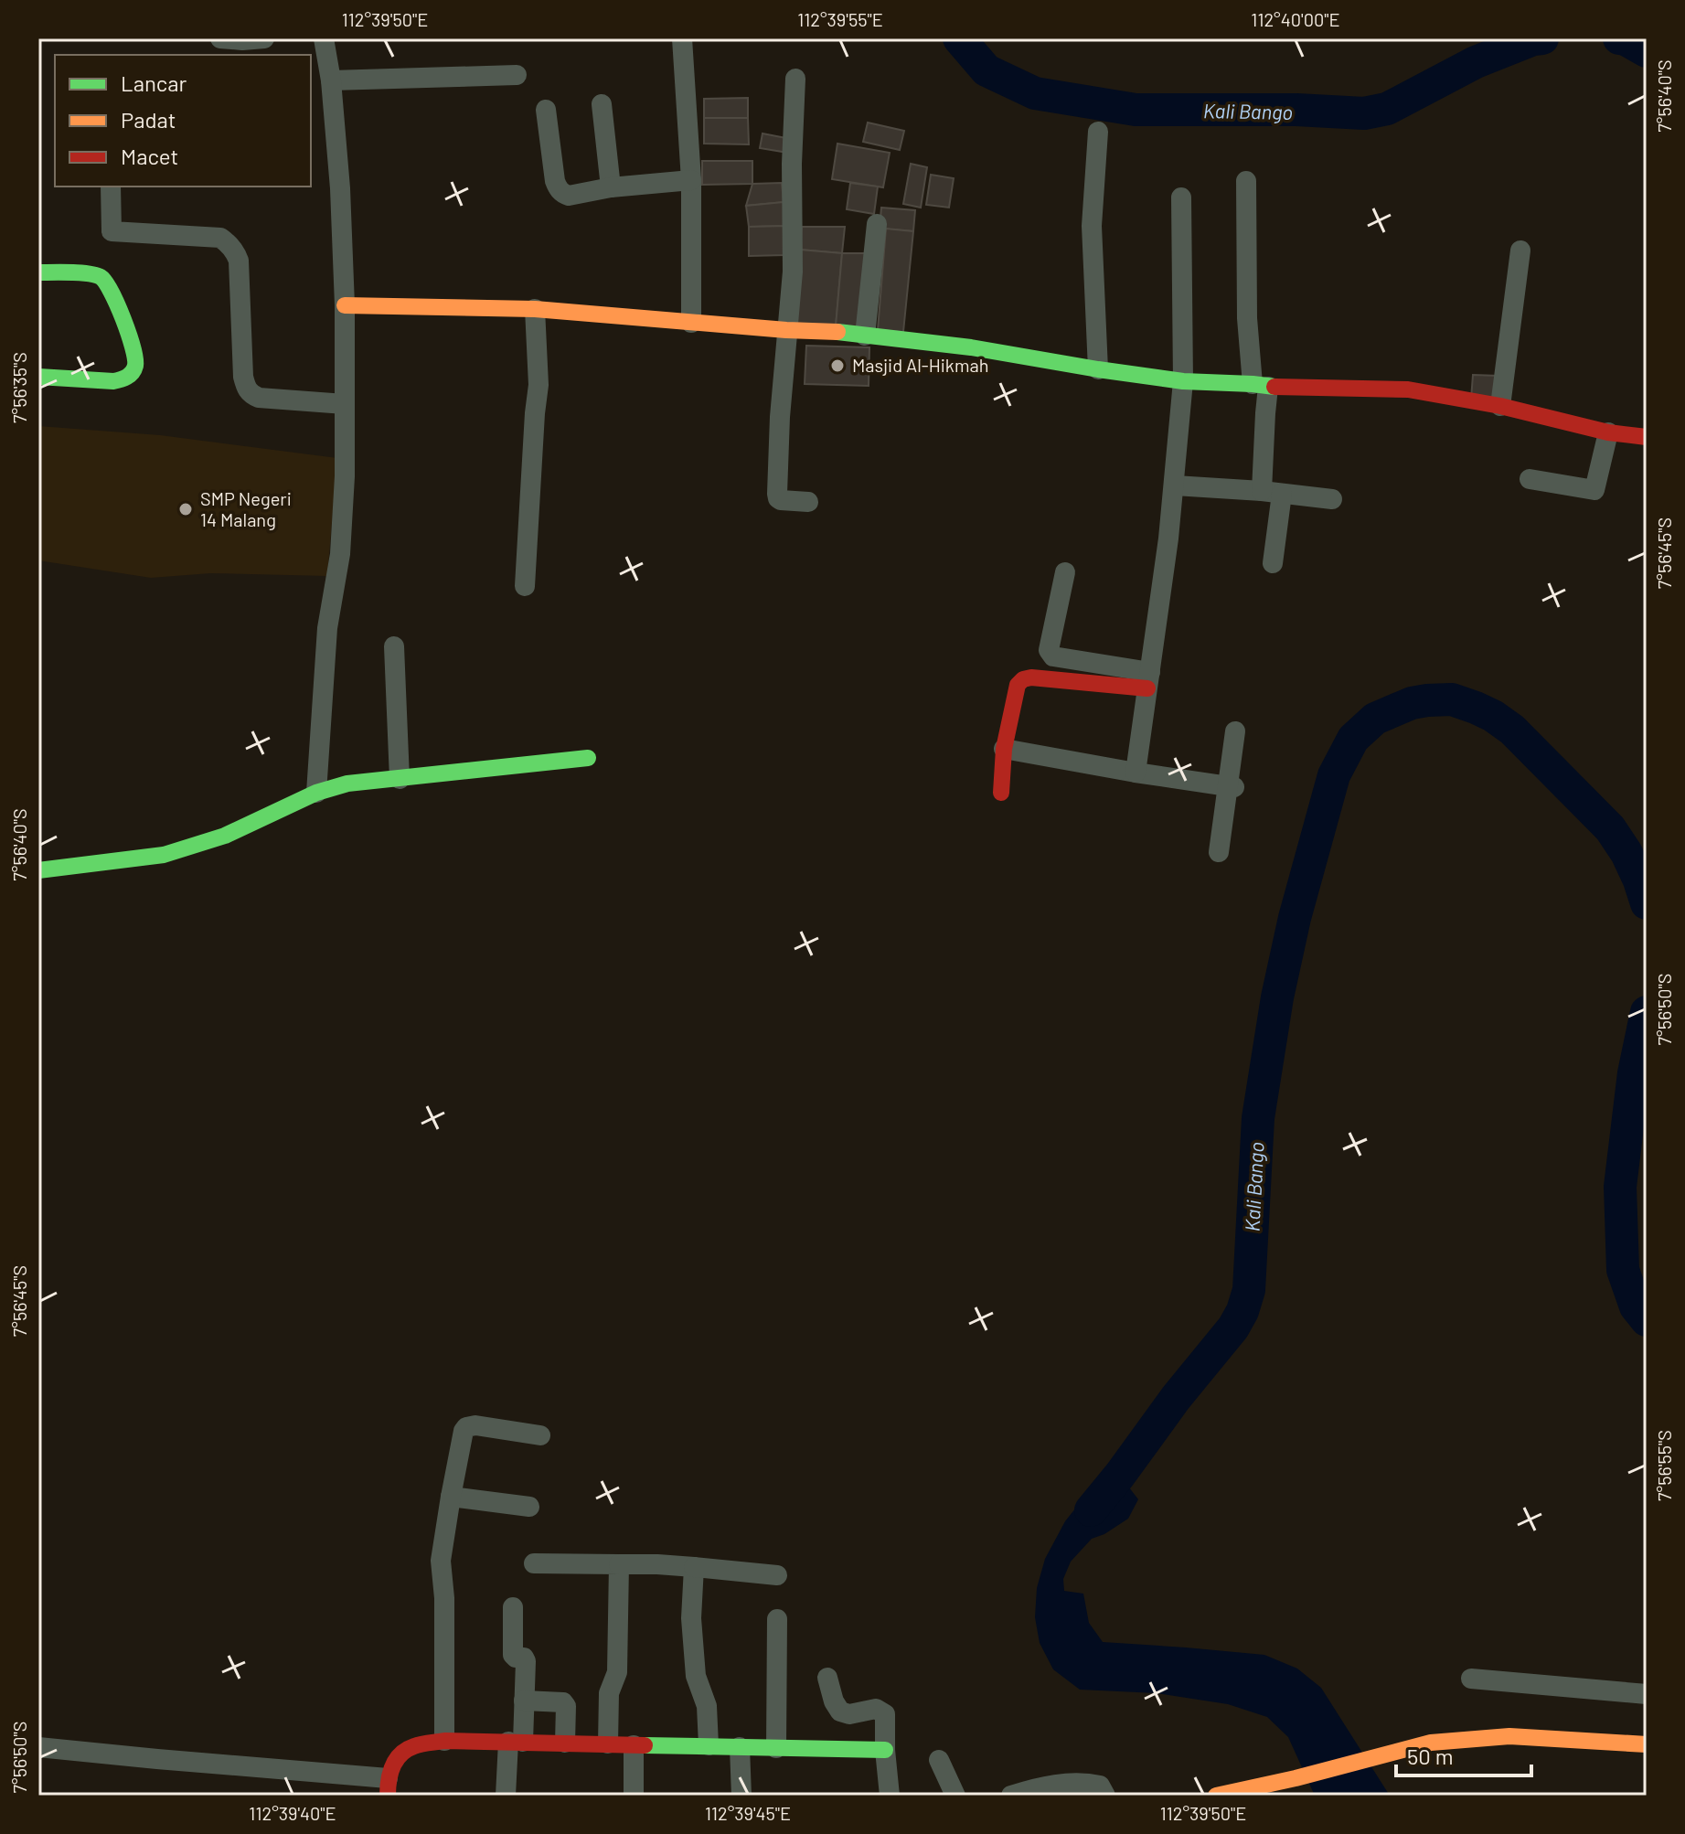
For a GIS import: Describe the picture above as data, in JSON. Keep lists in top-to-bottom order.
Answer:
{
  "water": ["Kali Bango"],
  "places": ["Masjid Al-Hikmah", "SMP Negeri 14 Malang"],
  "legend": ["Lancar", "Padat", "Macet"],
  "scale_bar": "50 m",
  "coordinates": [
    "112°39'50\"E",
    "112°39'55\"E",
    "112°40'00\"E",
    "7°56'40\"S",
    "7°56'35\"S",
    "7°56'45\"S",
    "7°56'50\"S",
    "7°56'55\"S",
    "112°39'40\"E",
    "112°39'45\"E"
  ]
}
